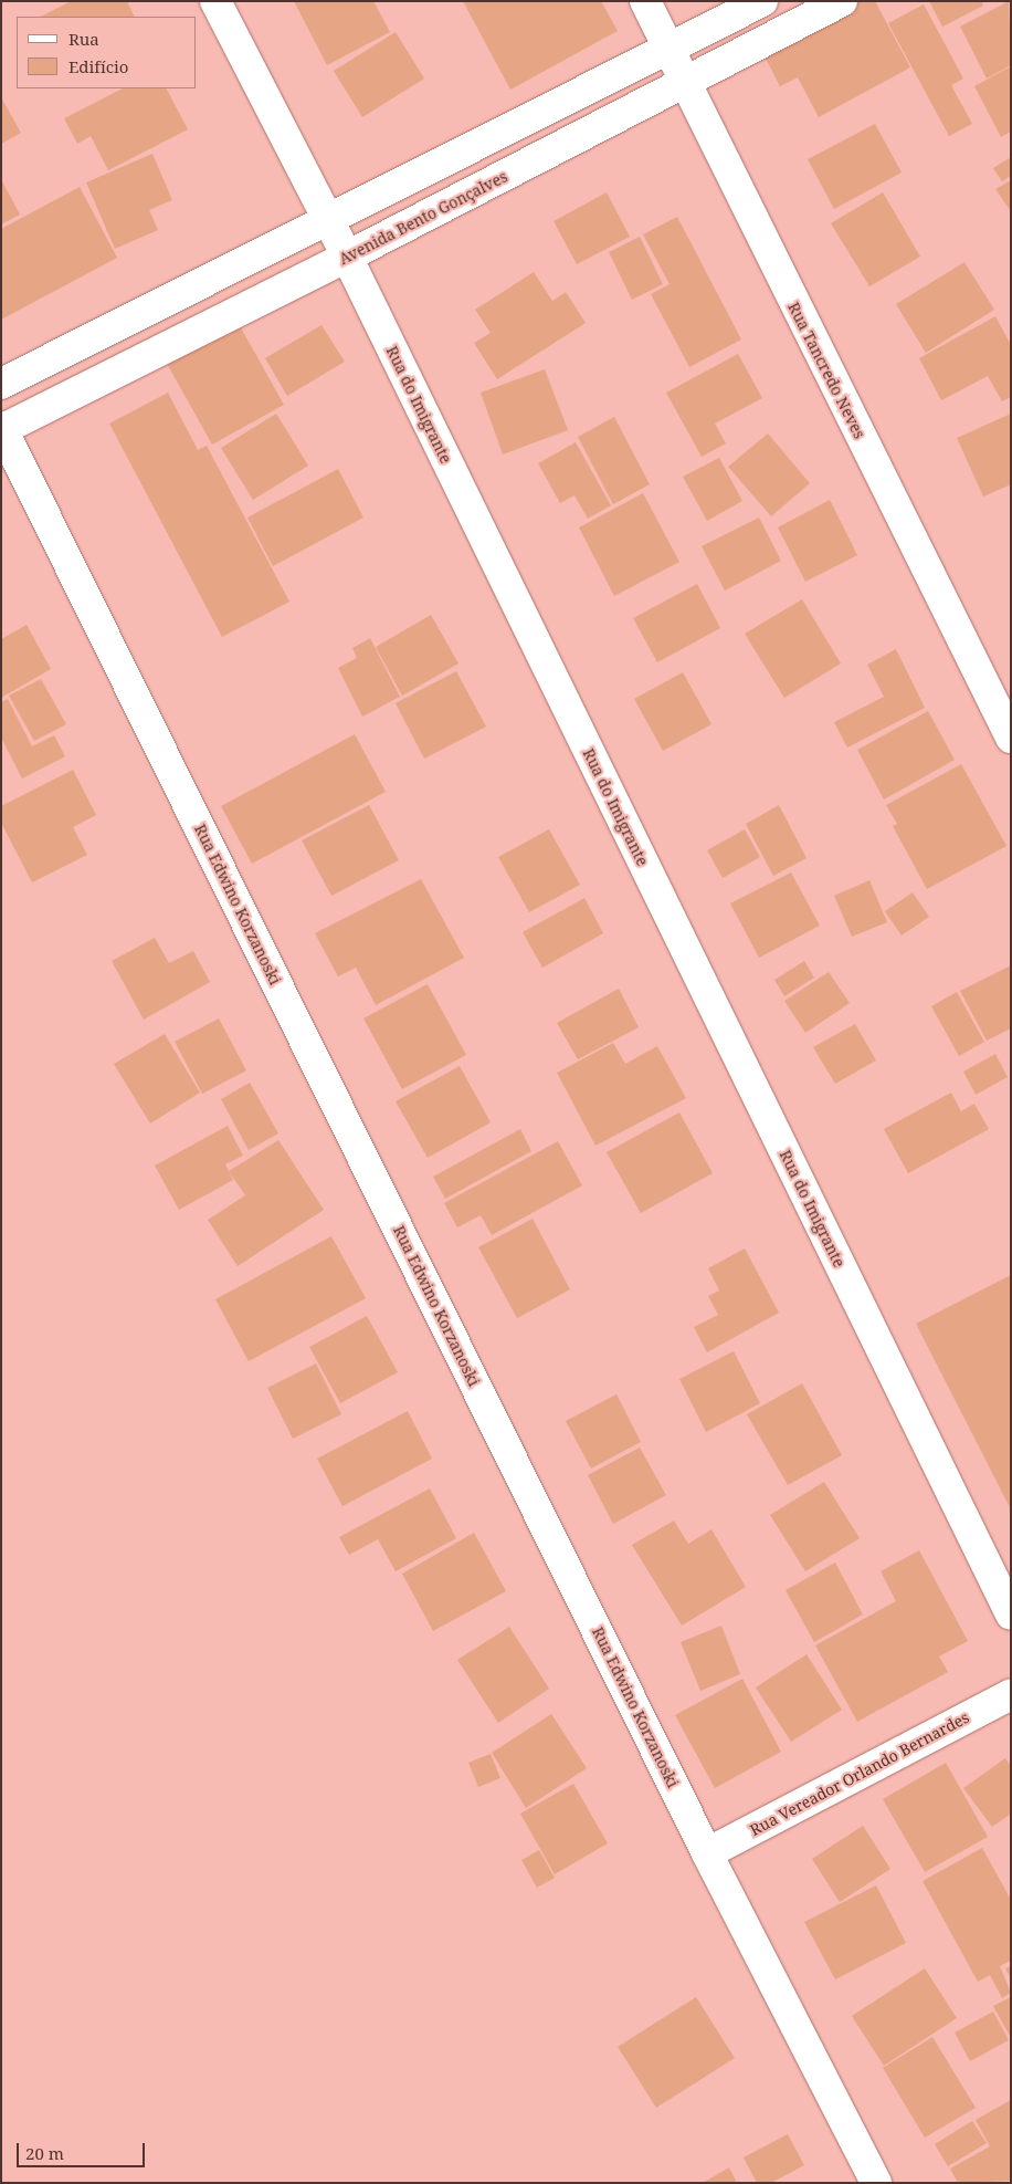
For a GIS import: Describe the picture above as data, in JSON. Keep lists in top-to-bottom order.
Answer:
{
  "streets": {
    "street": [
      "Avenida Bento Gonçalves",
      "Rua Tancredo Neves",
      "Rua do Imigrante",
      "Rua Edwino Korzanoski",
      "Rua Vereador Orlando Bernardes"
    ]
  },
  "crossings": [
    ["Avenida Bento Gonçalves", "Rua Tancredo Neves"],
    ["Avenida Bento Gonçalves", "Rua do Imigrante"],
    ["Avenida Bento Gonçalves", "Rua Edwino Korzanoski"],
    ["Rua Edwino Korzanoski", "Rua Vereador Orlando Bernardes"]
  ],
  "legend": ["Rua", "Edifício"],
  "scale_bar": "20 m"
}
